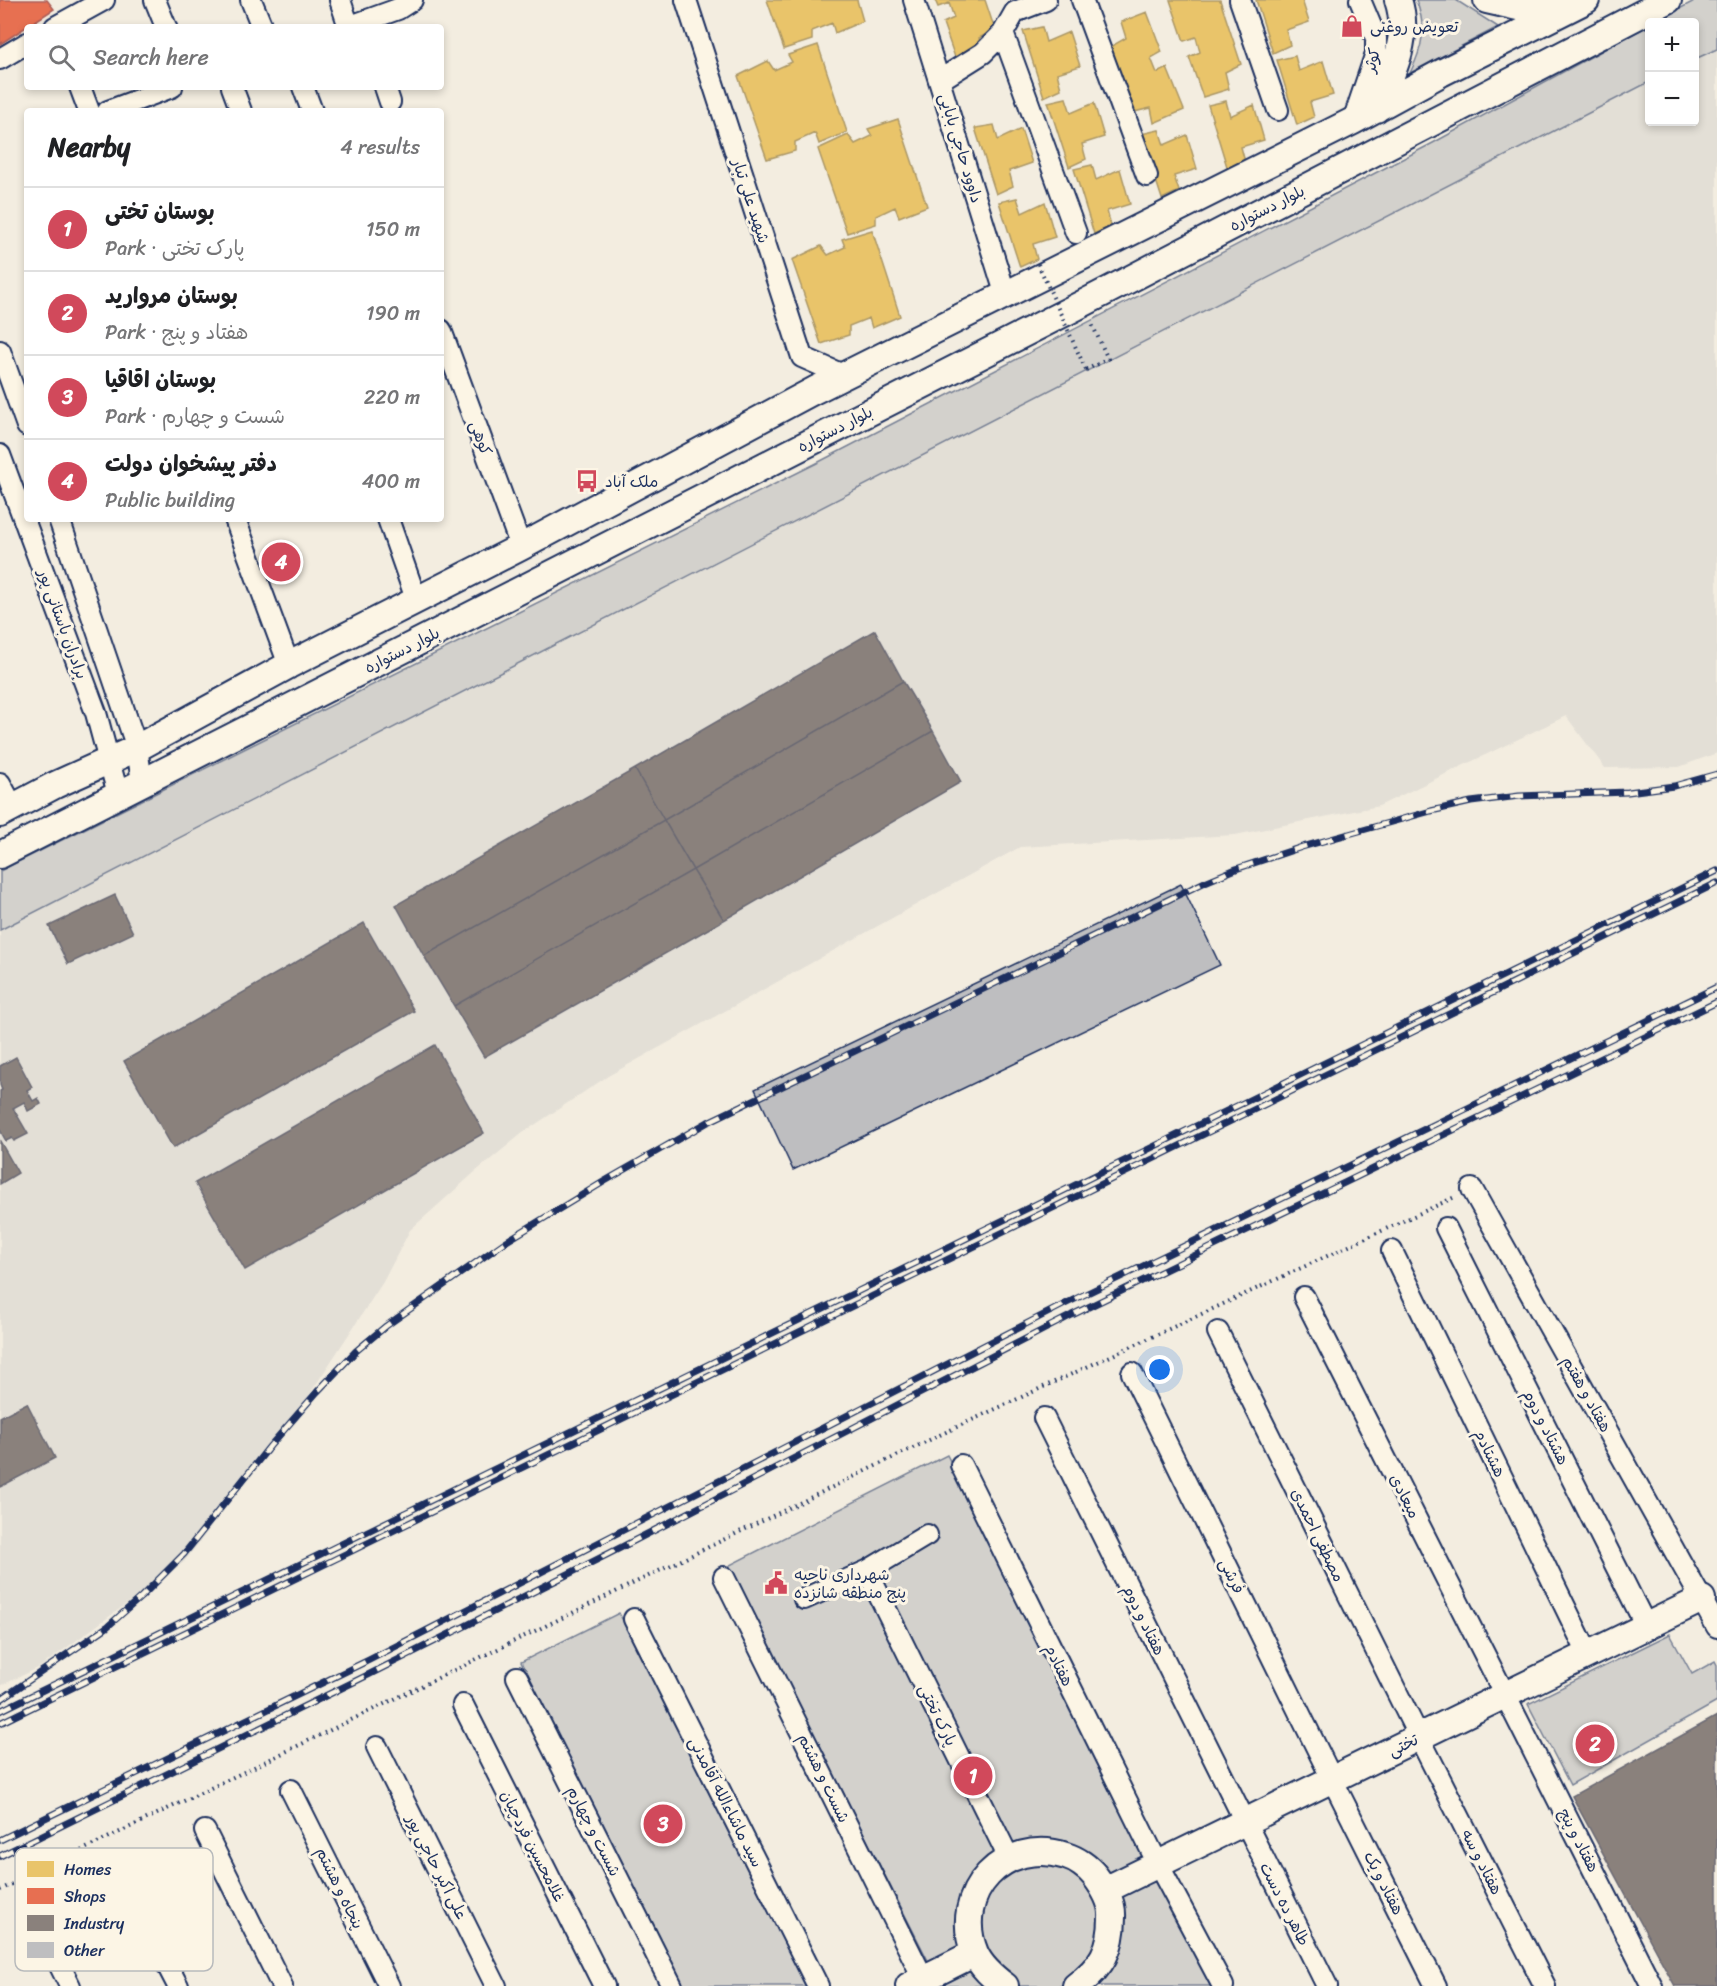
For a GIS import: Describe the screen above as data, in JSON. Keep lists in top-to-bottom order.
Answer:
{
  "streets": {
    "main road": ["بلوار دستواره", "تختی"],
    "street": [
      "کوثر",
      "داوود حاجی بابایی",
      "شهید علی تبار",
      "کوهی",
      "برادران باستانی پور",
      "هفتاد و هفتم",
      "هشتاد و دوم",
      "هشتادم",
      "میعادی",
      "مصطفی احمدی",
      "فرشی",
      "هفتاد و دوم",
      "هفتادم",
      "پارک تختی",
      "شست و هشتم",
      "سید ماشاءالله آقامدنی",
      "شست و چهارم",
      "هفتاد و پنج",
      "غلامحسین فردچیان",
      "هفتاد و سه",
      "علی اکبر حاجی پور",
      "هفتاد و یک",
      "پنجاه و هشتم",
      "طاهر ده دست"
    ]
  },
  "crossings": [
    ["بلوار دستواره", "برادران باستانی پور"],
    ["هفتاد و هفتم", "تختی"],
    ["هشتاد و دوم", "تختی"],
    ["هشتادم", "تختی"],
    ["میعادی", "تختی"],
    ["میعادی", "هفتاد و پنج"],
    ["مصطفی احمدی", "تختی"],
    ["مصطفی احمدی", "هفتاد و سه"],
    ["فرشی", "تختی"],
    ["فرشی", "هفتاد و یک"],
    ["هفتاد و دوم", "تختی"],
    ["هفتاد و دوم", "طاهر ده دست"],
    ["هفتادم", "تختی"],
    ["تختی", "هفتاد و پنج"],
    ["تختی", "هفتاد و سه"],
    ["تختی", "هفتاد و یک"],
    ["تختی", "طاهر ده دست"]
  ],
  "places": {
    "shop": ["تعویض روغنی"],
    "bus stop": ["ملک آباد"],
    "public building": ["شهرداری ناحیه پنج منطقه شانزده"]
  },
  "legend": [
    "Homes",
    "Shops",
    "Industry",
    "Other"
  ],
  "page": {
    "map_buttons": ["+", "−"],
    "search": "Search here",
    "heading": ["Nearby", "4 results"],
    "list": [
      {
        "mark": "1",
        "name": "بوستان تختی",
        "note": "Park · پارک تختی",
        "value": "150 m"
      },
      {
        "mark": "2",
        "name": "بوستان مروارید",
        "note": "Park · هفتاد و پنج",
        "value": "190 m"
      },
      {
        "mark": "3",
        "name": "بوستان اقاقیا",
        "note": "Park · شست و چهارم",
        "value": "220 m"
      },
      {
        "mark": "4",
        "name": "دفتر پیشخوان دولت",
        "note": "Public building",
        "value": "400 m"
      }
    ],
    "pins": [
      "4",
      "2",
      "1",
      "3"
    ]
  }
}
